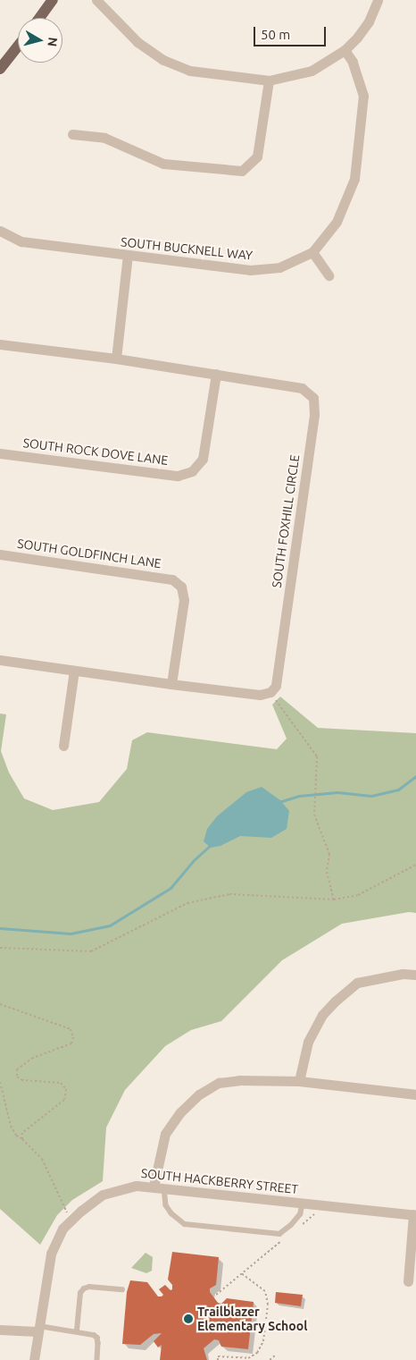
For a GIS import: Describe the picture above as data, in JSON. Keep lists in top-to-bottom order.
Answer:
{
  "streets": {
    "street": [
      "SOUTH BUCKNELL WAY",
      "SOUTH ROCK DOVE LANE",
      "SOUTH FOXHILL CIRCLE",
      "SOUTH GOLDFINCH LANE",
      "SOUTH HACKBERRY STREET"
    ]
  },
  "crossings": [
    ["SOUTH ROCK DOVE LANE", "SOUTH FOXHILL CIRCLE"]
  ],
  "places": ["Trailblazer Elementary School"],
  "scale_bar": "50 m",
  "north": "right"
}
